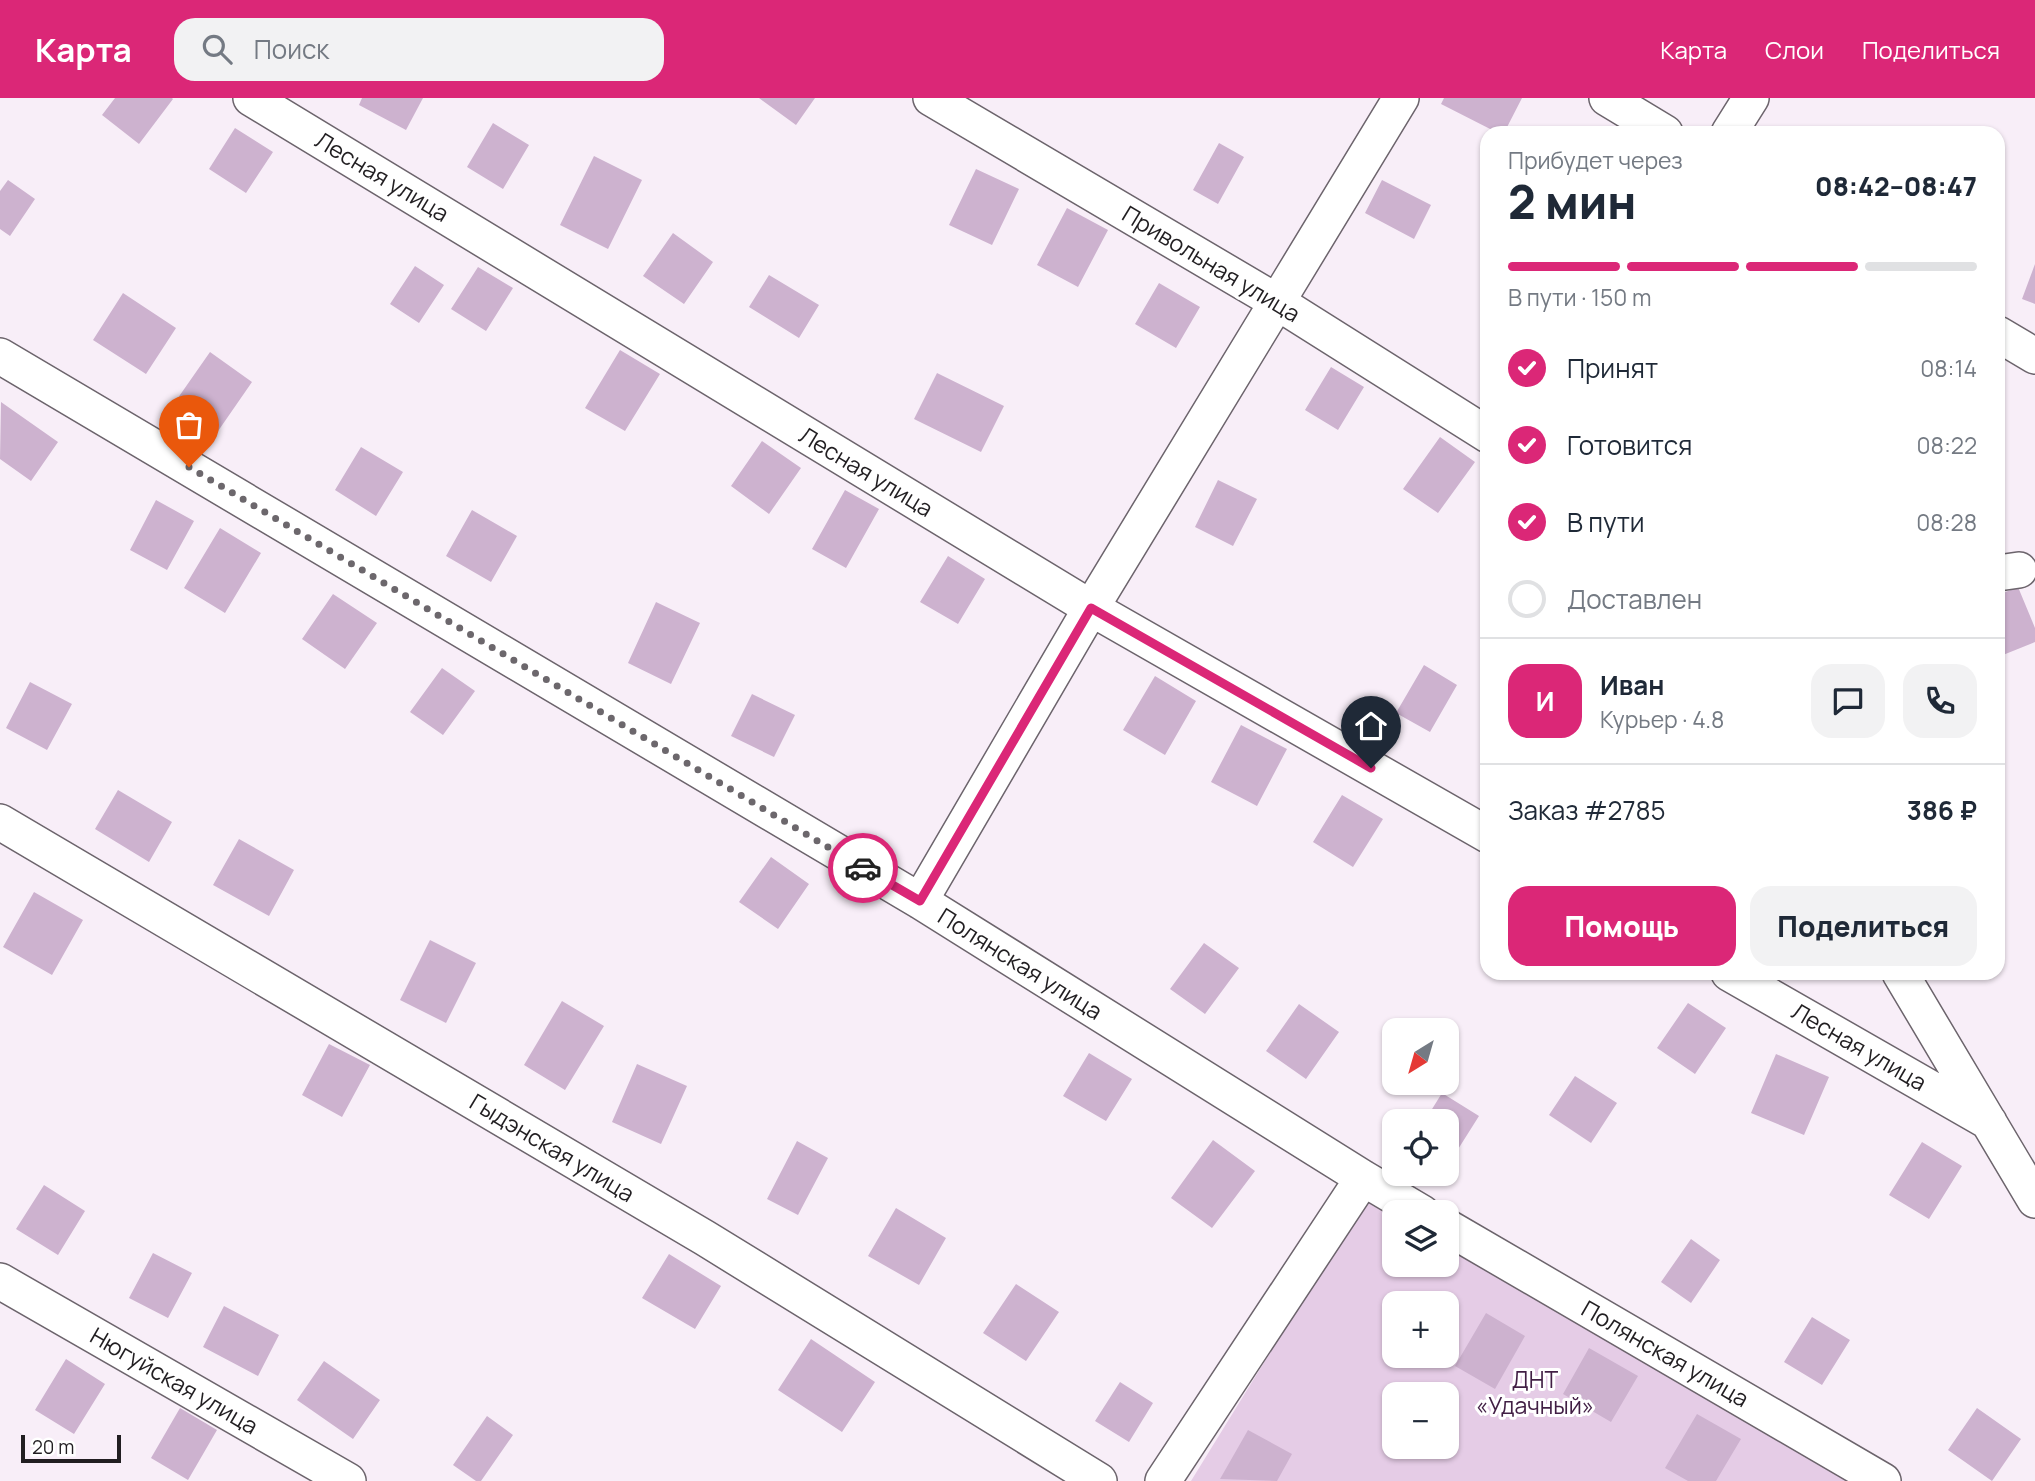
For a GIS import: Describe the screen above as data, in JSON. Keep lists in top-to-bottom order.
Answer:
{
  "streets": {
    "street": [
      "Лесная улица",
      "Привольная улица",
      "Полянская улица",
      "Гыдэнская улица",
      "Нюгуйская улица"
    ]
  },
  "parks": ["ДНТ «Удачный»"],
  "scale_bar": "20 m",
  "north": "bottom left",
  "page": {
    "header": "Карта",
    "search": "Поиск",
    "nav": ["Карта", "Слои", "Поделиться"],
    "heading": ["2 мин", "Прибудет через", "08:42–08:47"],
    "panel": [
      "Иван",
      "Курьер · 4.8",
      "Заказ #2785",
      "386 ₽"
    ],
    "bar": "В пути · 150 m",
    "list": [
      ["Принят", "08:14"],
      ["Готовится", "08:22"],
      ["В пути", "08:28"],
      "Доставлен"
    ],
    "round": "И",
    "buttons": ["Помощь", "Поделиться"],
    "map_buttons": ["+", "−"],
    "scale": "20 m"
  }
}
